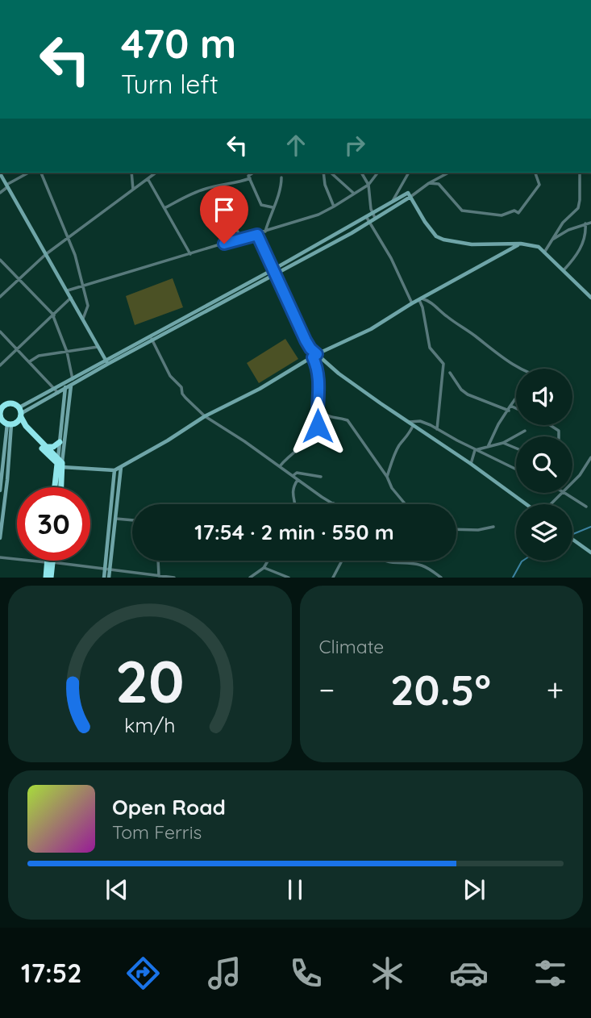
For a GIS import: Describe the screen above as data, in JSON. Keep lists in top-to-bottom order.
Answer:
{
  "page": {
    "turn": ["470 m", "Turn left"],
    "limit": "30",
    "trip": "17:54 · 2 min · 550 m",
    "tile": "Climate",
    "heat": ["−", "20.5°", "+"],
    "song": ["Open Road", "Tom Ferris"],
    "tabs": "17:52",
    "gauge": ["20", "km/h"]
  }
}
